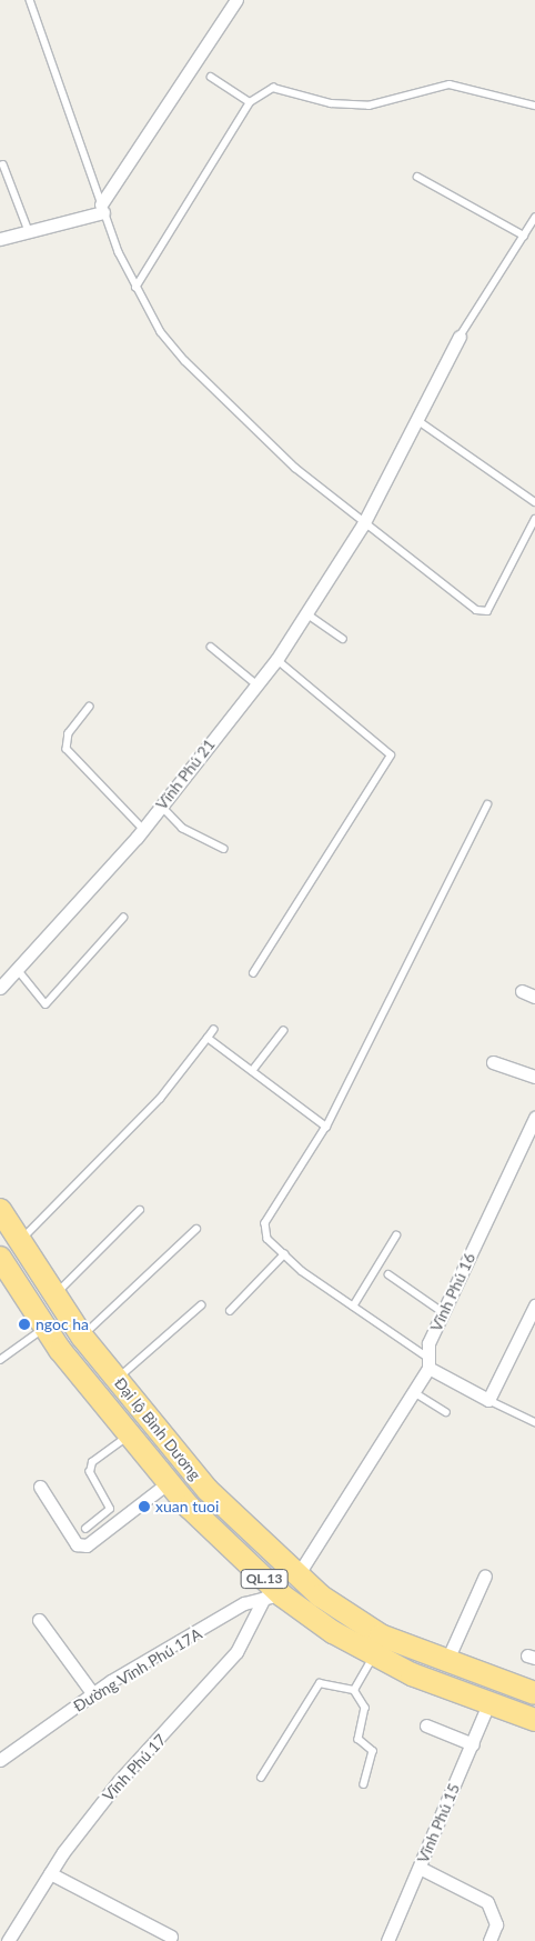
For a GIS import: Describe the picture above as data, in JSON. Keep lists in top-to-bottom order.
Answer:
{
  "streets": {
    "highway": ["Đại lộ Bình Dương", "QL.13"],
    "street": [
      "Vĩnh Phú 21",
      "Vĩnh Phú 16",
      "Đường Vĩnh Phú 17A",
      "Vĩnh Phú 17",
      "Vĩnh Phú 15"
    ]
  },
  "crossings": [
    ["Vĩnh Phú 16", "Đại lộ Bình Dương"],
    ["Đại lộ Bình Dương", "Đường Vĩnh Phú 17A"],
    ["Đại lộ Bình Dương", "Vĩnh Phú 17"],
    ["Đại lộ Bình Dương", "Vĩnh Phú 15"],
    ["Đường Vĩnh Phú 17A", "Vĩnh Phú 17"]
  ],
  "places": ["ngoc ha", "xuan tuoi"]
}
